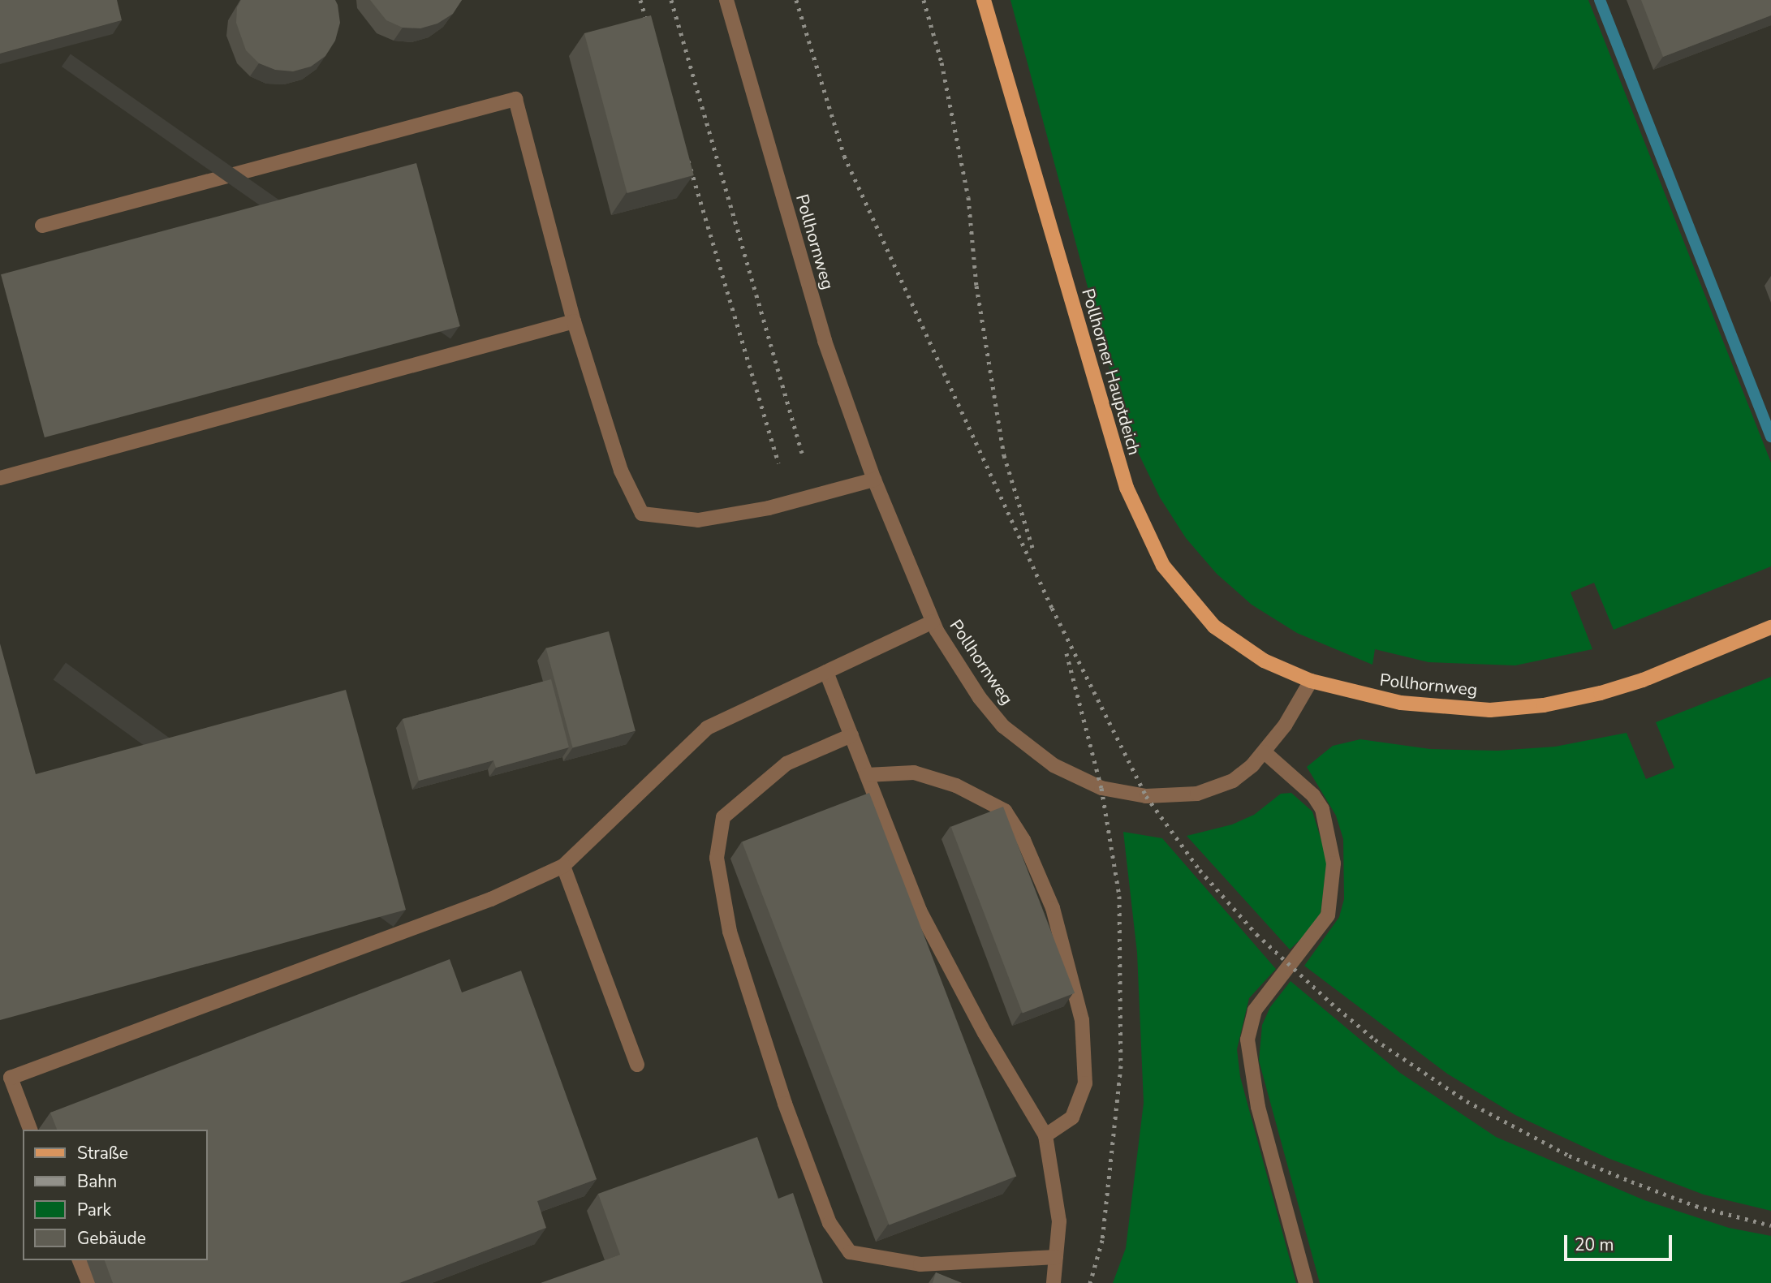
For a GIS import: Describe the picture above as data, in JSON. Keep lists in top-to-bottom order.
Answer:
{
  "streets": {
    "main road": ["Pollhornweg", "Pollhorner Hauptdeich"]
  },
  "crossings": [
    ["Pollhornweg", "Pollhorner Hauptdeich"]
  ],
  "legend": [
    "Straße",
    "Bahn",
    "Park",
    "Gebäude"
  ],
  "scale_bar": "20 m"
}
